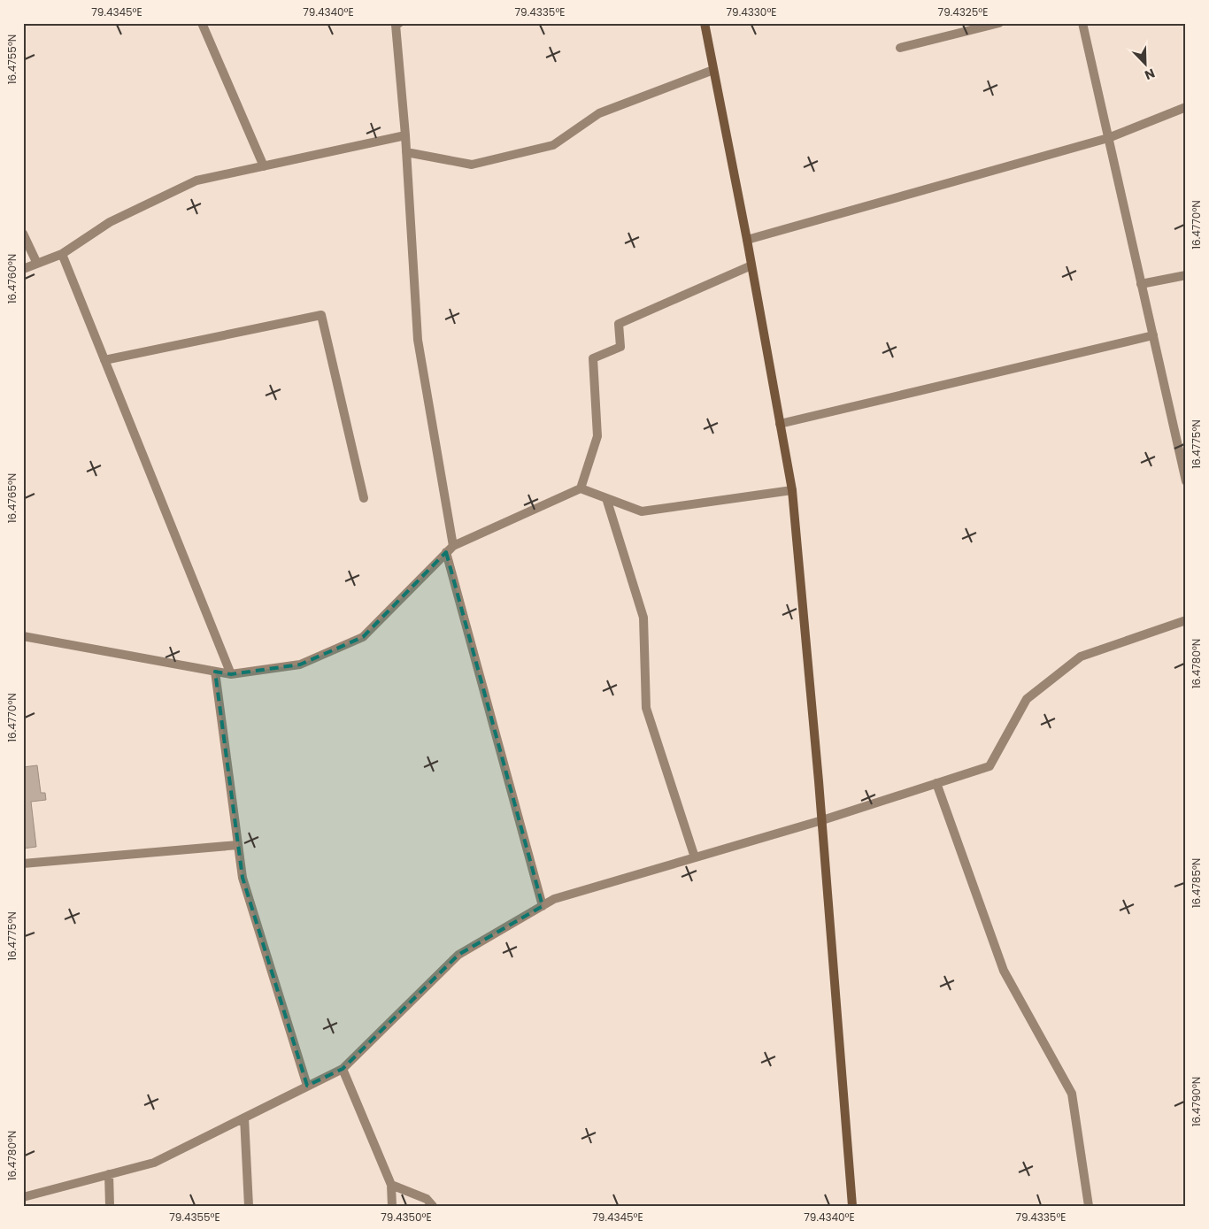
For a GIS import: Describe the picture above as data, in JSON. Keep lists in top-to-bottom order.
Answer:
{
  "north": "bottom right",
  "coordinates": [
    "79.4345°E",
    "79.4340°E",
    "79.4335°E",
    "79.4330°E",
    "79.4325°E",
    "16.4755°N",
    "16.4770°N",
    "16.4760°N",
    "16.4775°N",
    "16.4765°N",
    "16.4780°N",
    "16.4785°N",
    "16.4790°N",
    "79.4355°E",
    "79.4350°E"
  ]
}
